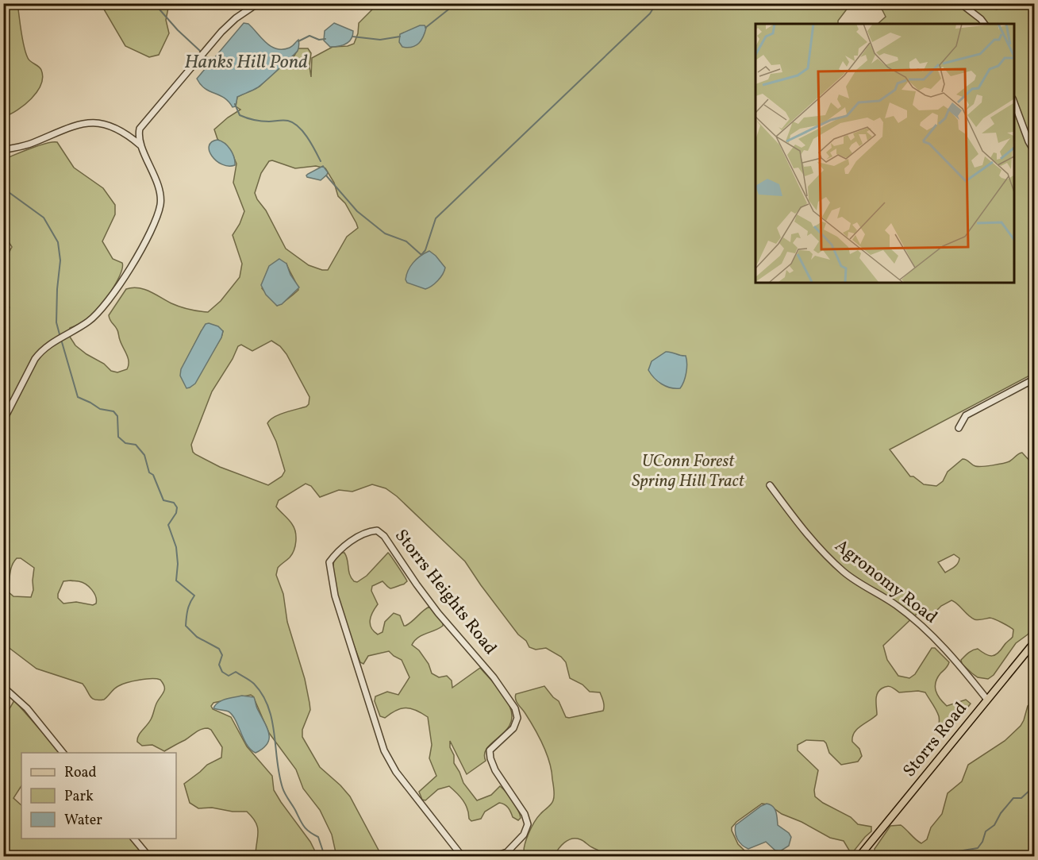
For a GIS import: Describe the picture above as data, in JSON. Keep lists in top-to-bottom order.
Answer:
{
  "streets": {
    "main road": ["Storrs Road"],
    "street": ["Agronomy Road", "Storrs Heights Road"]
  },
  "crossings": [
    ["Agronomy Road", "Storrs Road"]
  ],
  "water": ["Hanks Hill Pond"],
  "parks": ["UConn Forest Spring Hill Tract"],
  "legend": ["Road", "Park", "Water"]
}
